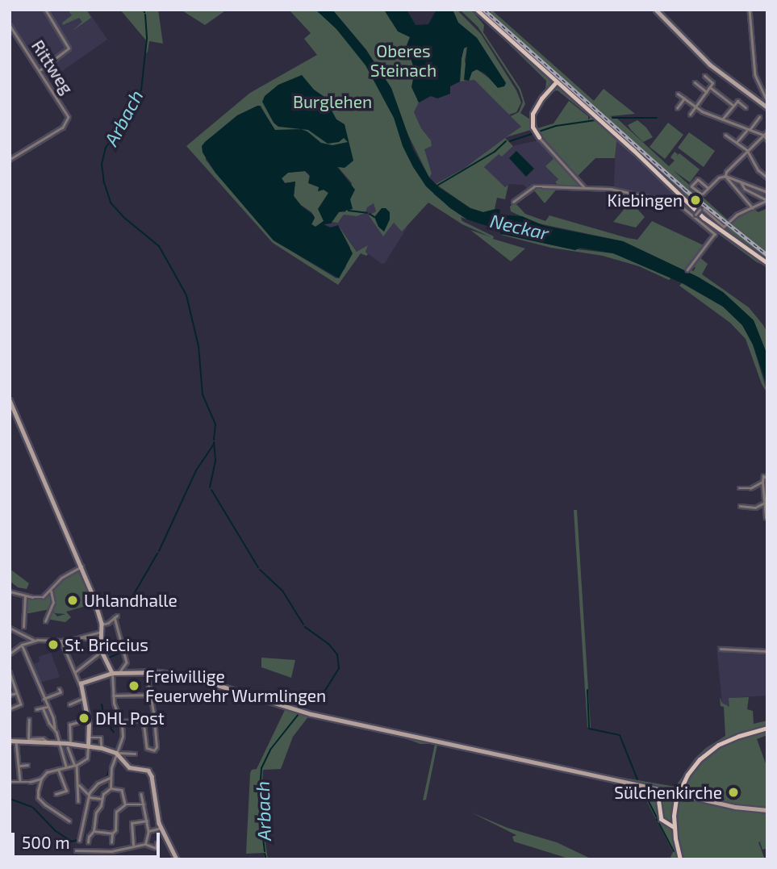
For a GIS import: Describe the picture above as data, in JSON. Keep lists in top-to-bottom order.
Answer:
{
  "streets": {
    "street": ["Rittweg"]
  },
  "water": ["Arbach", "Neckar"],
  "parks": ["Oberes Steinach", "Burglehen"],
  "places": [
    "Kiebingen",
    "Uhlandhalle",
    "St. Briccius",
    "Freiwillige Feuerwehr Wurmlingen",
    "DHL Post",
    "Sülchenkirche"
  ],
  "scale_bar": "500 m"
}
